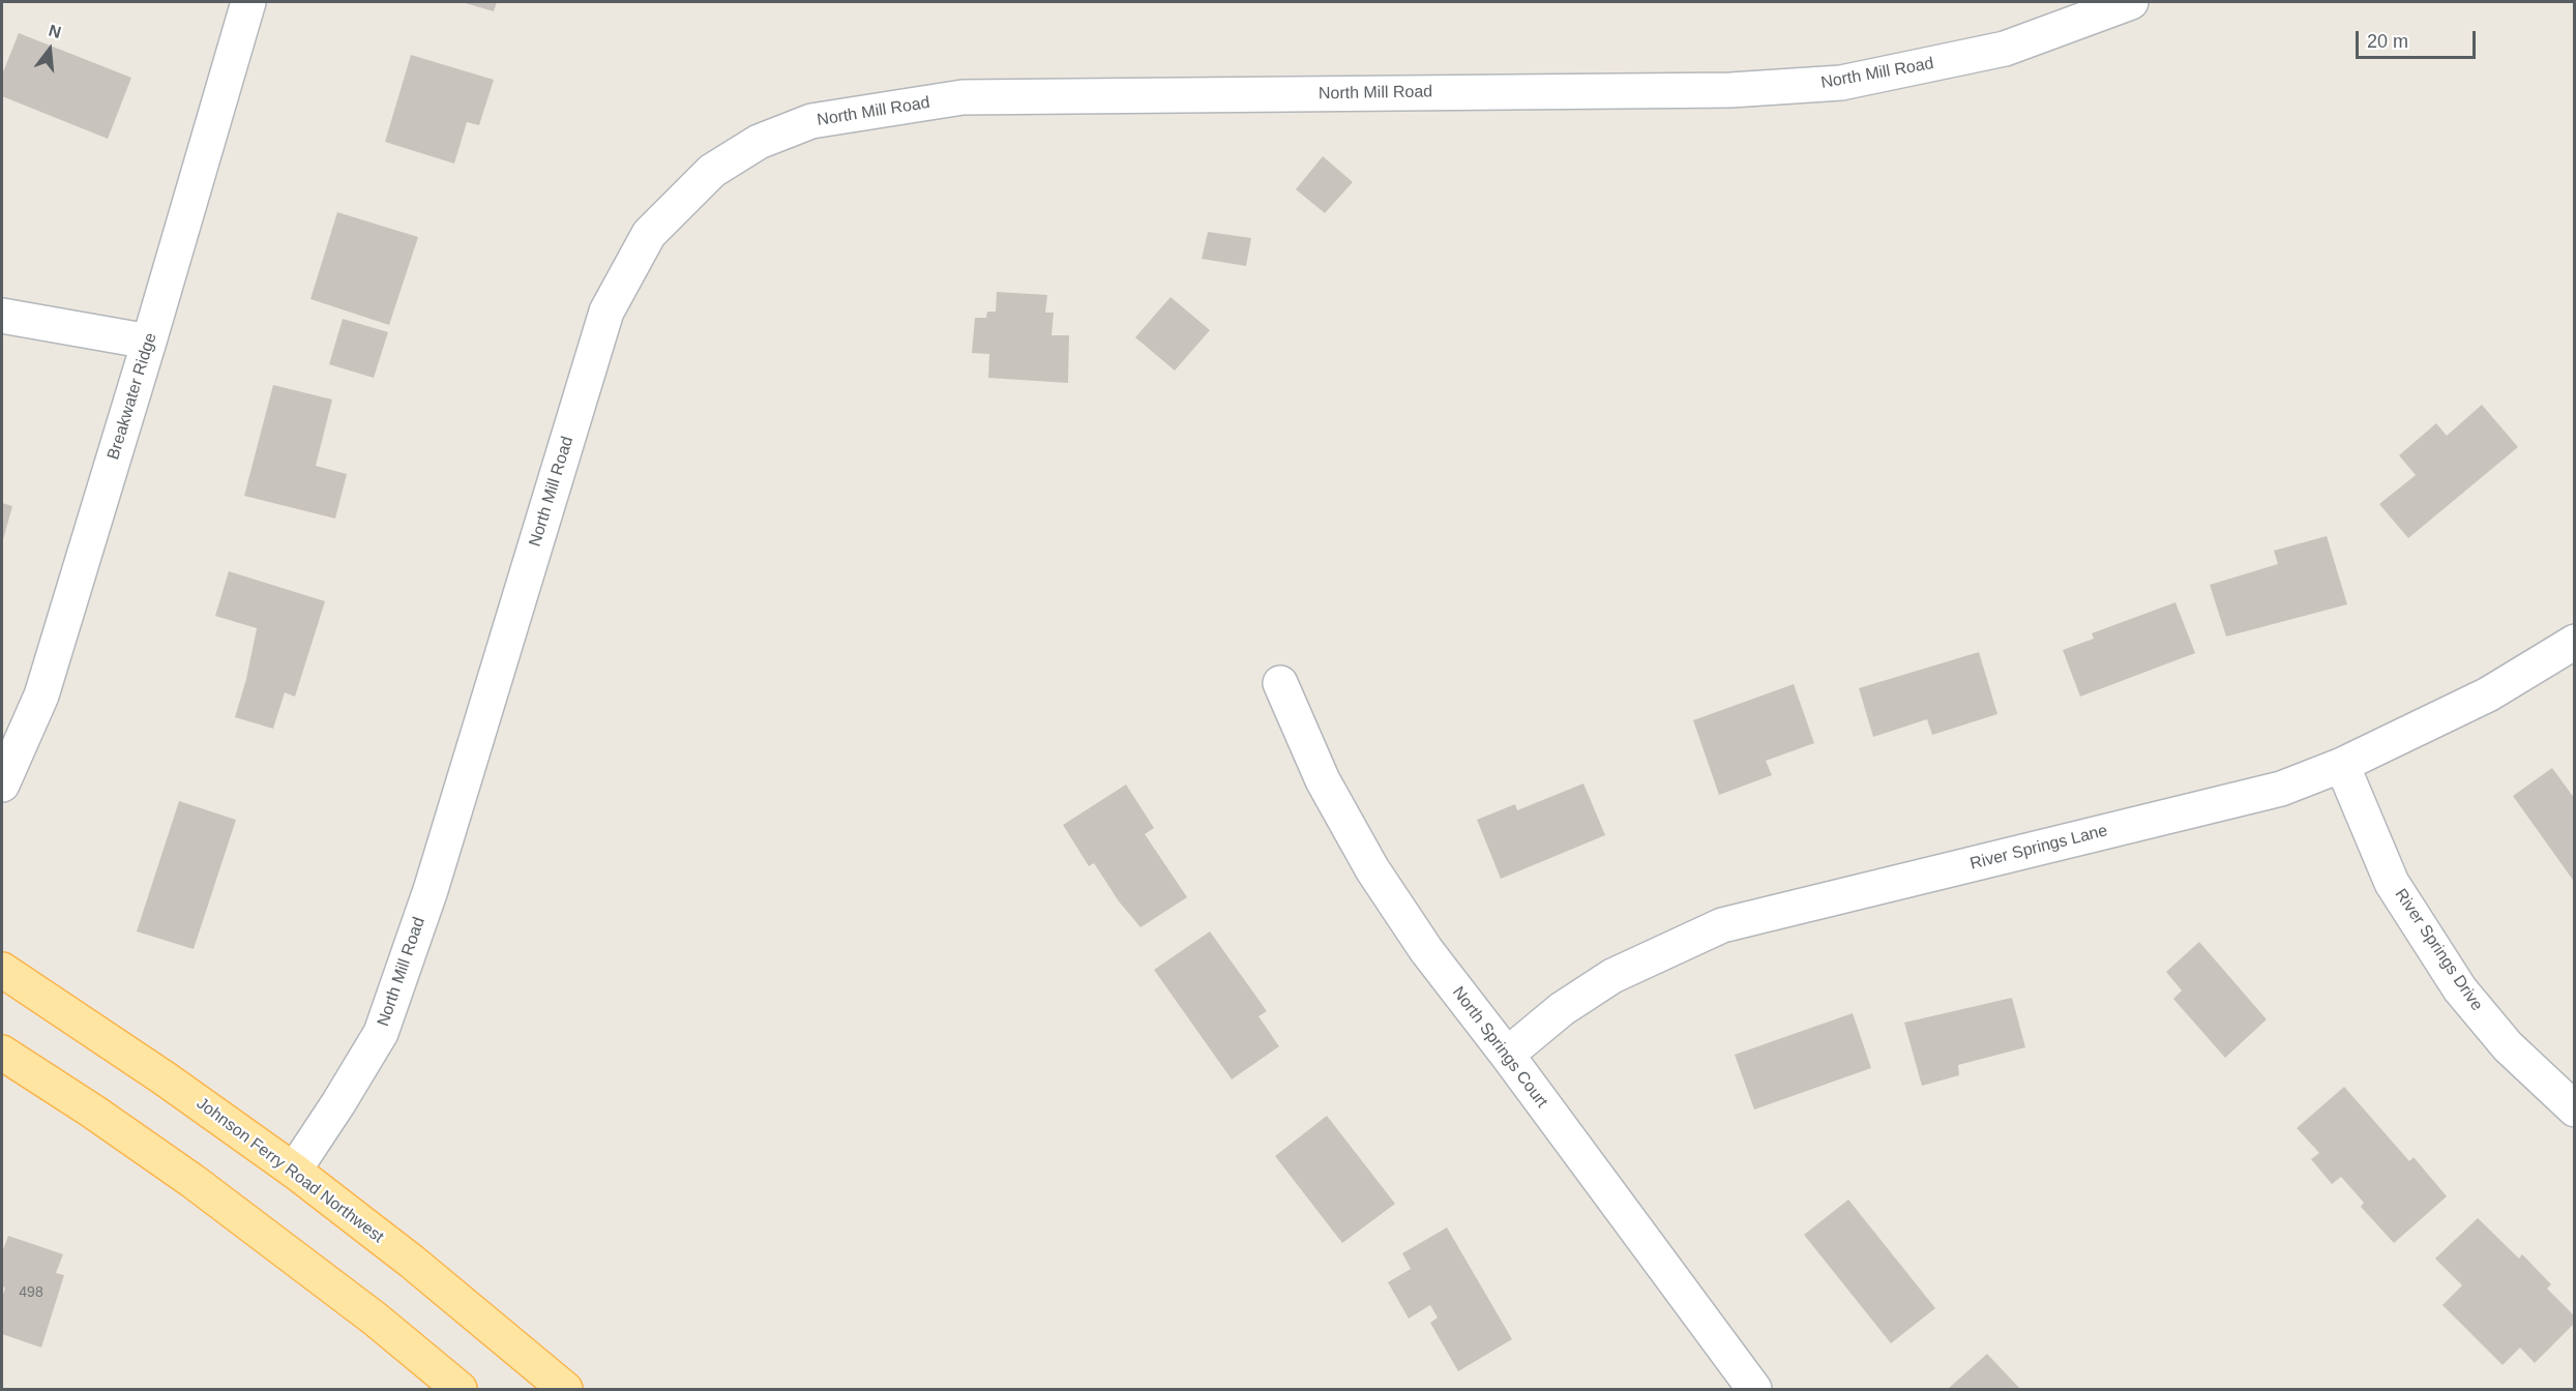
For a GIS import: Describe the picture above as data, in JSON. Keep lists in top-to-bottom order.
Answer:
{
  "streets": {
    "main road": ["Johnson Ferry Road Northwest"],
    "street": [
      "North Mill Road",
      "Breakwater Ridge",
      "River Springs Lane",
      "River Springs Drive",
      "North Springs Court"
    ]
  },
  "crossings": [
    ["North Mill Road", "Johnson Ferry Road Northwest"],
    ["River Springs Lane", "River Springs Drive"],
    ["River Springs Lane", "North Springs Court"]
  ],
  "house_numbers": ["498"],
  "scale_bar": "20 m",
  "north": "top"
}
